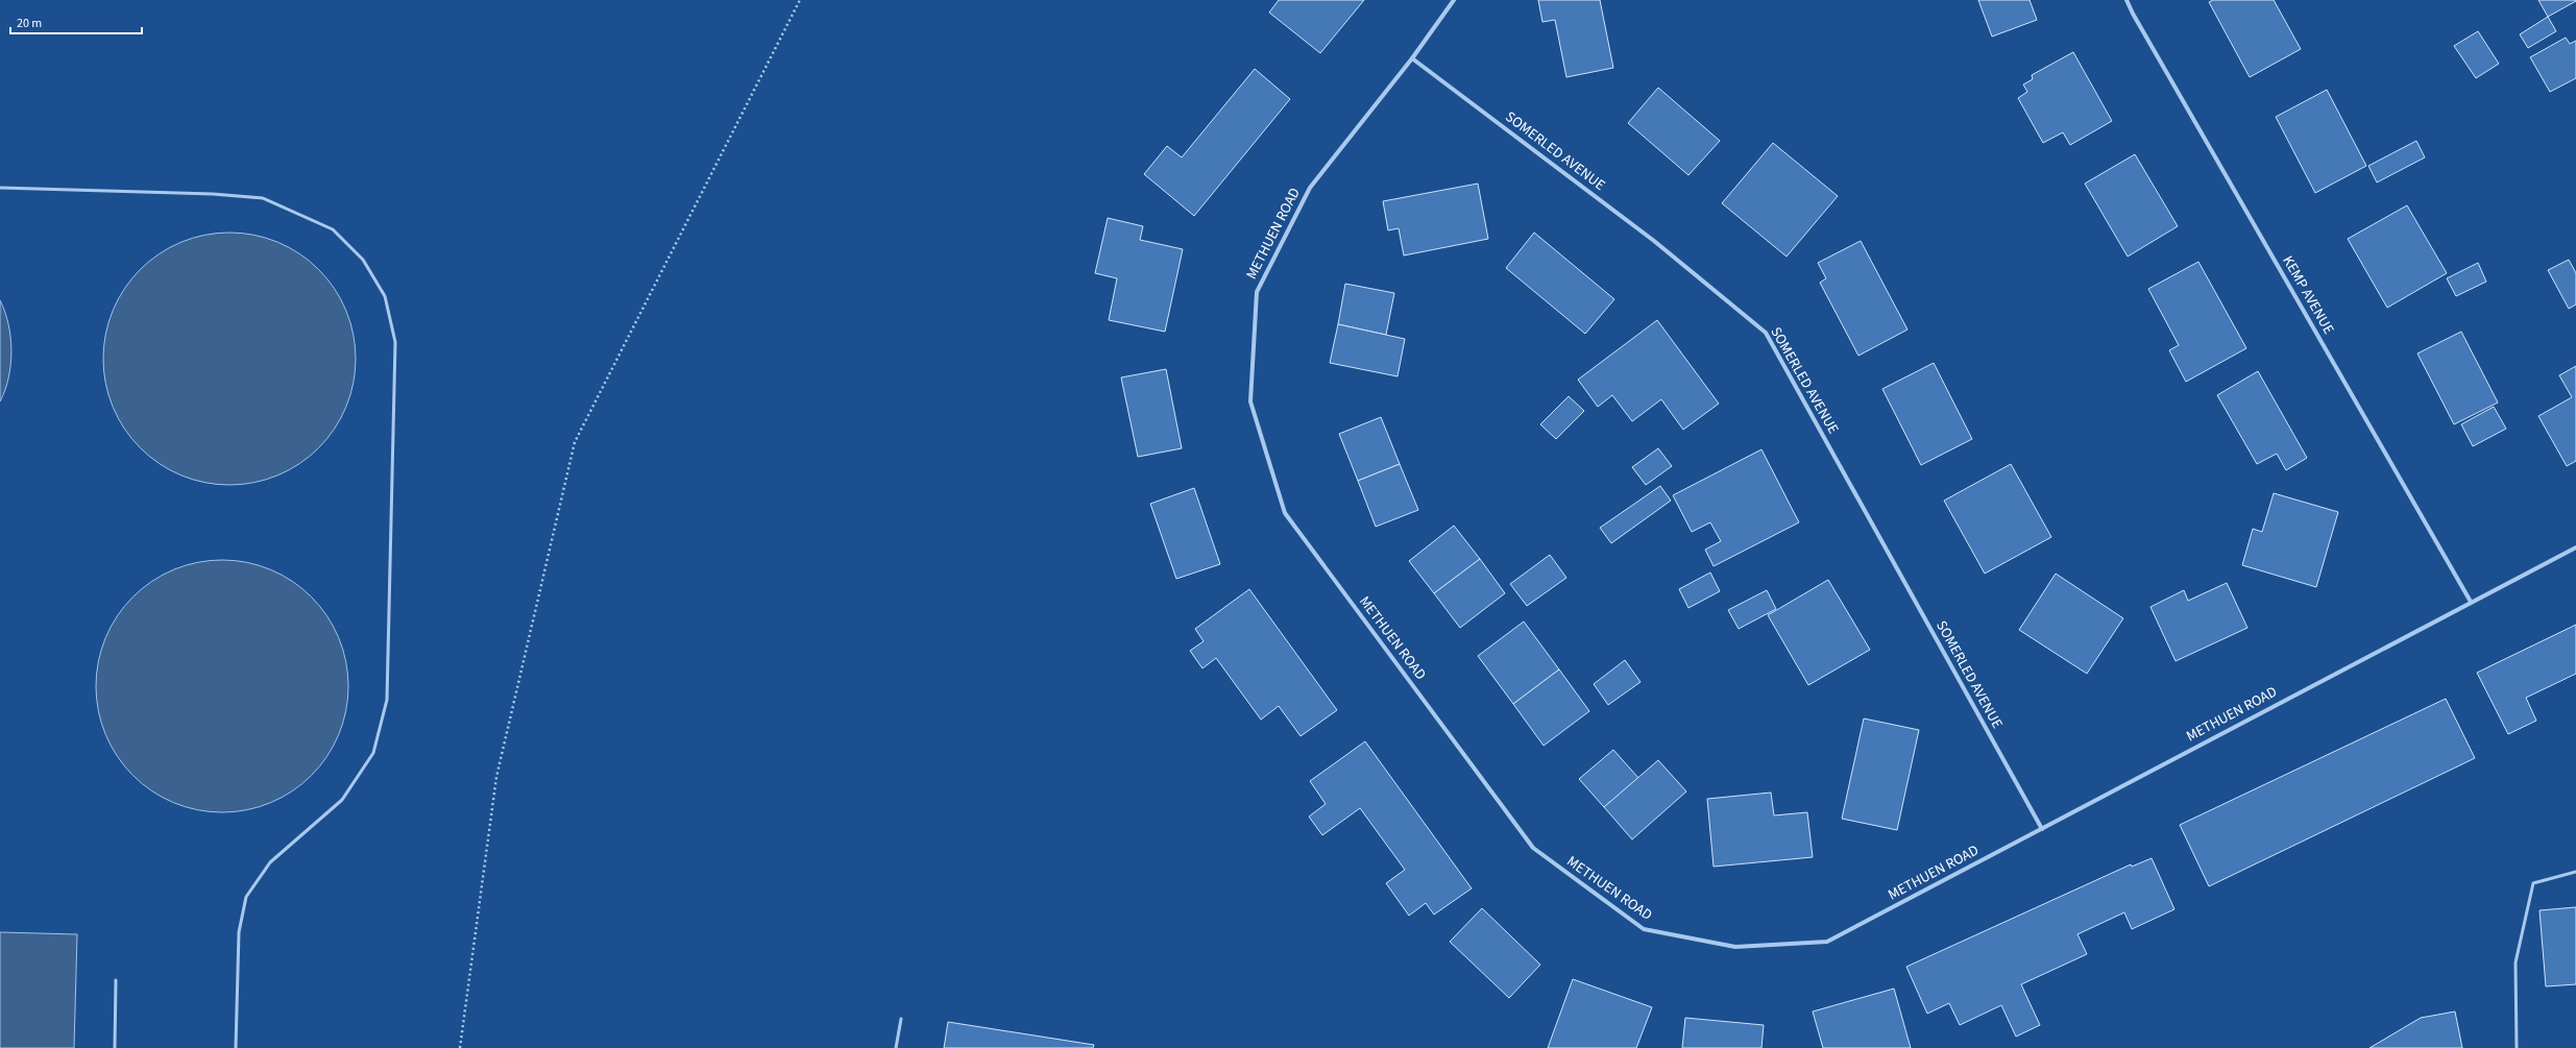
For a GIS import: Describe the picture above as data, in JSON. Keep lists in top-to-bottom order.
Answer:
{
  "streets": {
    "street": ["SOMERLED AVENUE", "METHUEN ROAD", "KEMP AVENUE"]
  },
  "crossings": [
    ["SOMERLED AVENUE", "METHUEN ROAD"],
    ["METHUEN ROAD", "KEMP AVENUE"]
  ],
  "scale_bar": "20 m"
}
